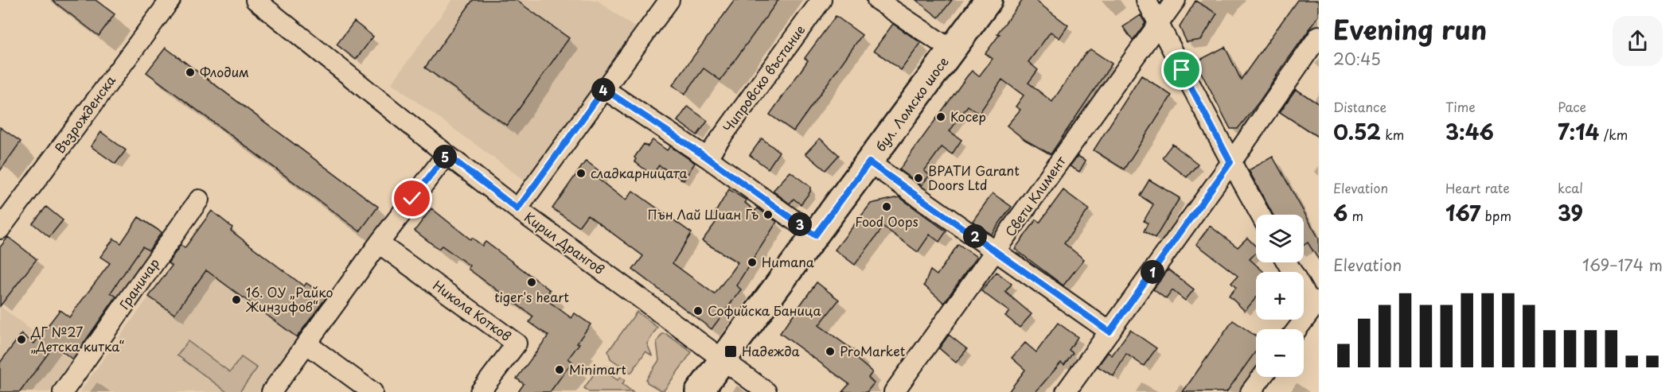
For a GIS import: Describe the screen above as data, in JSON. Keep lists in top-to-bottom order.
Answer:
{
  "streets": {
    "main road": ["бул. Ломско шосе"],
    "street": [
      "Чипровско въстание",
      "Възрожденска",
      "Свети Климент",
      "Кирил Дрангов",
      "Граничар",
      "Никола Котков"
    ]
  },
  "crossings": [
    ["бул. Ломско шосе", "Кирил Дрангов"]
  ],
  "places": {
    "other": [
      "Флодим",
      "Косер",
      "сладкарницата",
      "ВРАТИ Garant Doors Ltd",
      "Food Oops",
      "Пън Лай Шиан Гъ",
      "Humana",
      "tiger's heart",
      "16. ОУ „Райко Жинзифов“",
      "Софийска Баница",
      "ДГ №27 „Детска китка“",
      "ProMarket",
      "Minimart"
    ],
    "transit": ["Надежда"]
  },
  "page": {
    "heading": ["Evening run", "20:45"],
    "pins": [
      "4",
      "5",
      "3",
      "2",
      "1"
    ],
    "stats": [
      ["Distance", "0.52 km"],
      ["Time", "3:46"],
      ["Pace", "7:14 /km"],
      ["Elevation", "6 m"],
      ["Heart rate", "167 bpm"],
      ["kcal", "39"]
    ],
    "map_buttons": ["+", "−"],
    "chart": ["Elevation", "169–174 m"]
  }
}
